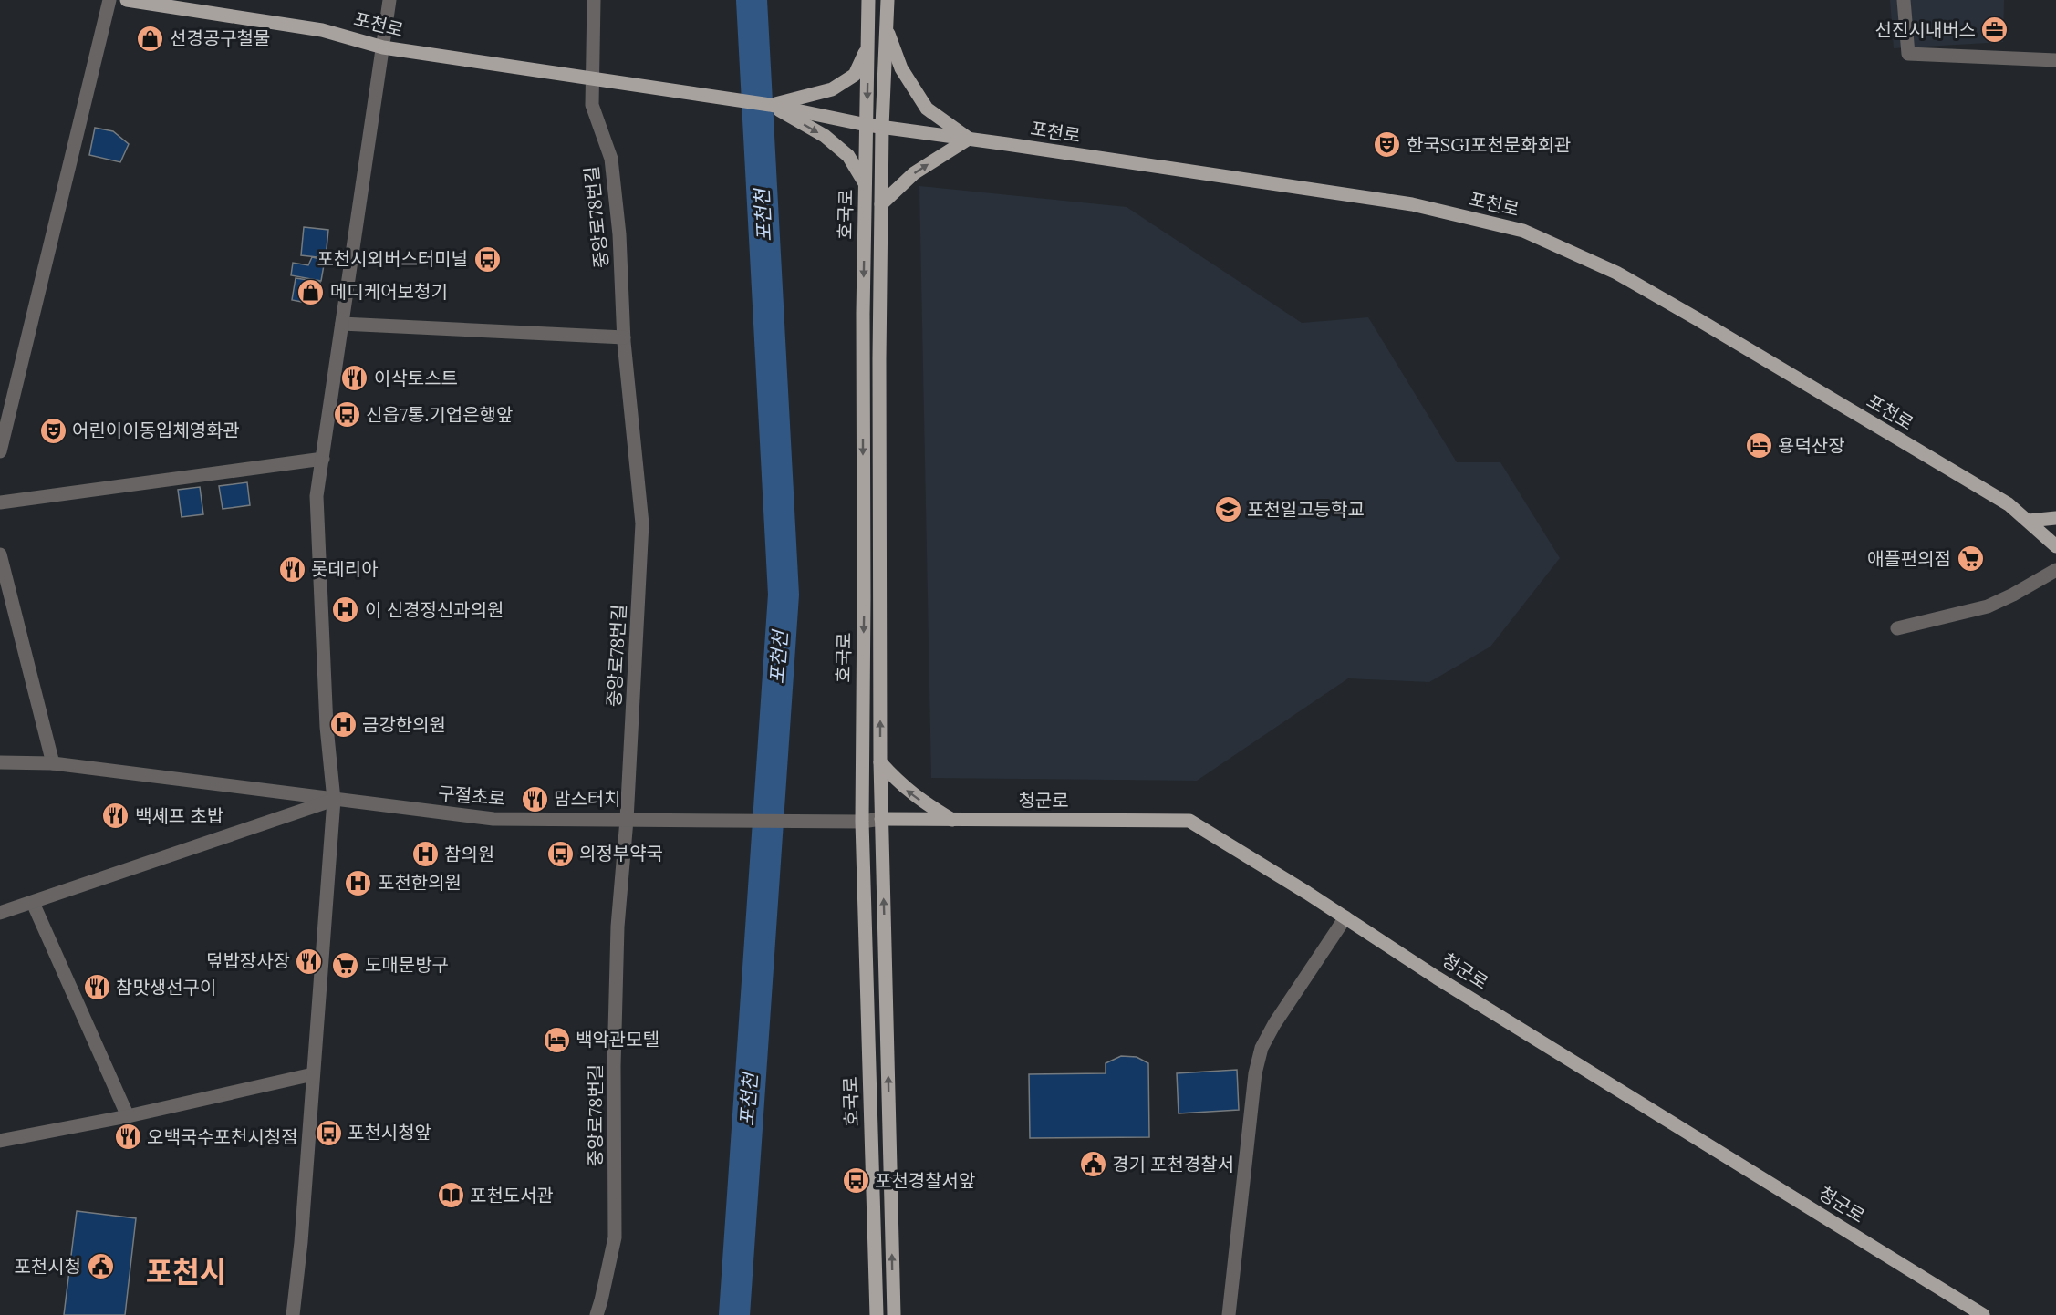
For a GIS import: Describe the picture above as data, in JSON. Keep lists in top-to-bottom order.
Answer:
{
  "streets": {
    "main road": ["포천로", "호국로", "청군로"],
    "street": ["중앙로78번길", "구절초로"]
  },
  "crossings": [
    ["포천로", "호국로"],
    ["포천로", "중앙로78번길"],
    ["호국로", "구절초로"],
    ["호국로", "청군로"],
    ["중앙로78번길", "구절초로"]
  ],
  "districts": ["포천시"],
  "water": ["포천천"],
  "places": {
    "office": ["선진시내버스"],
    "shop": ["선경공구철물", "메디케어보청기"],
    "theatre": ["한국SGI포천문화회관", "어린이이동입체영화관"],
    "bus stop": [
      "포천시외버스터미널",
      "신읍7통.기업은행앞",
      "의정부약국",
      "포천시청앞",
      "포천경찰서앞"
    ],
    "restaurant": [
      "이삭토스트",
      "롯데리아",
      "맘스터치",
      "백셰프 초밥",
      "덮밥장사장",
      "참맛생선구이",
      "오백국수포천시청점"
    ],
    "hotel": ["용덕산장", "백악관모텔"],
    "school or university": ["포천일고등학교"],
    "supermarket": ["애플편의점", "도매문방구"],
    "hospital": [
      "이 신경정신과의원",
      "금강한의원",
      "참의원",
      "포천한의원"
    ],
    "public building": ["경기 포천경찰서", "포천시청"],
    "library": ["포천도서관"]
  }
}
